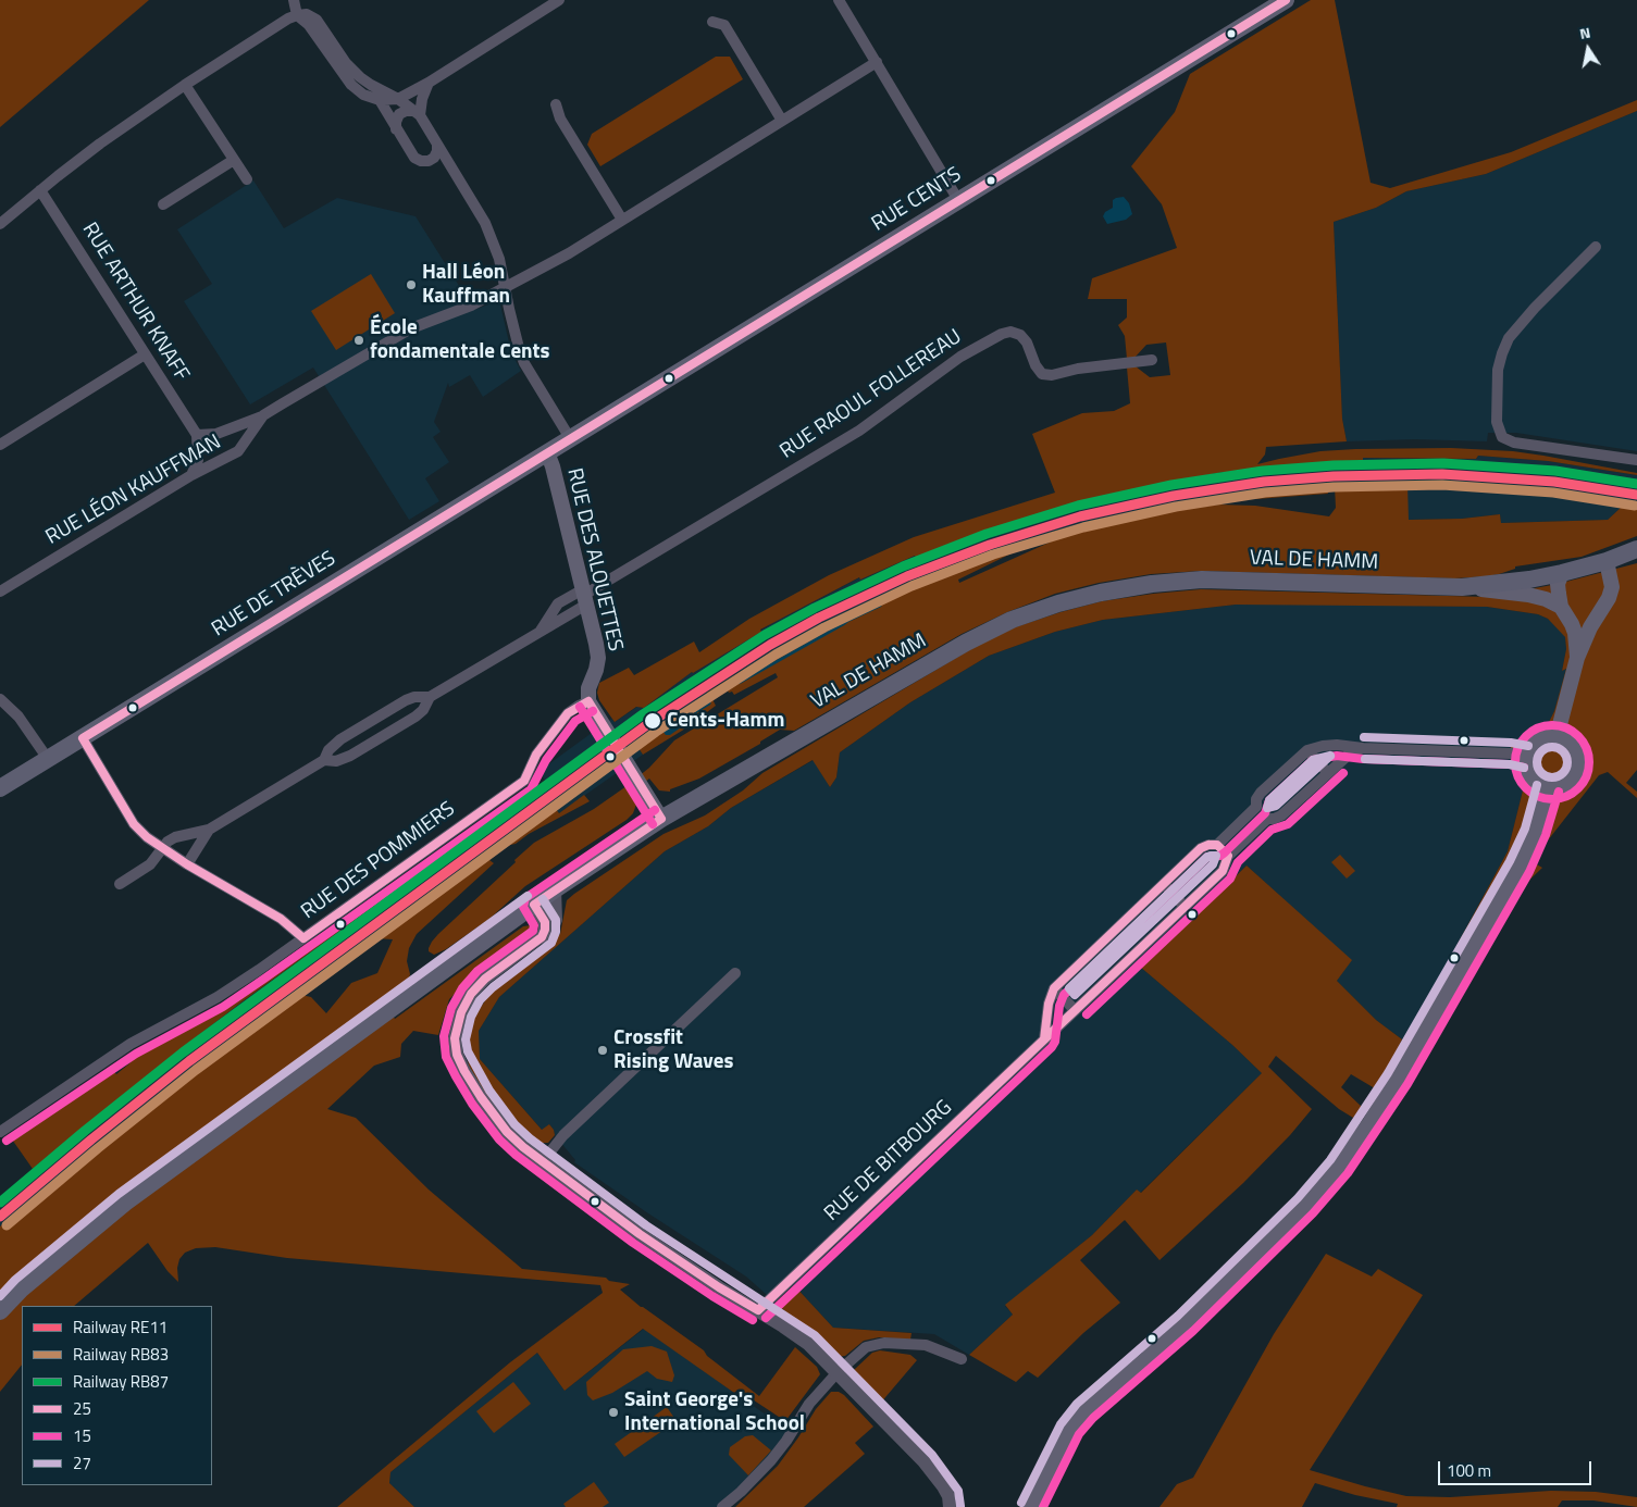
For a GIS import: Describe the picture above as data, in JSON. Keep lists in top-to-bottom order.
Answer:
{
  "streets": {
    "main road": [
      "RUE CENTS",
      "RUE DES ALOUETTES",
      "VAL DE HAMM",
      "RUE DE TRÈVES"
    ],
    "street": [
      "RUE ARTHUR KNAFF",
      "RUE RAOUL FOLLEREAU",
      "RUE LÉON KAUFFMAN",
      "RUE DES POMMIERS",
      "RUE DE BITBOURG"
    ]
  },
  "crossings": [
    ["RUE CENTS", "RUE DE TRÈVES"],
    ["RUE RAOUL FOLLEREAU", "RUE DES ALOUETTES"],
    ["RUE DES ALOUETTES", "RUE DE TRÈVES"],
    ["RUE DES ALOUETTES", "RUE DES POMMIERS"]
  ],
  "places": [
    "Hall Léon Kauffman",
    "École fondamentale Cents",
    "Cents-Hamm",
    "Crossfit Rising Waves",
    "Saint George's International School"
  ],
  "lines": [
    "transit line 25",
    "rail line RB87",
    "rail line RE11",
    "rail line RB83",
    "transit line 15",
    "transit line 27"
  ],
  "legend": [
    "Railway RE11",
    "Railway RB83",
    "Railway RB87",
    "25",
    "15",
    "27"
  ],
  "scale_bar": "100 m",
  "north": "top"
}
